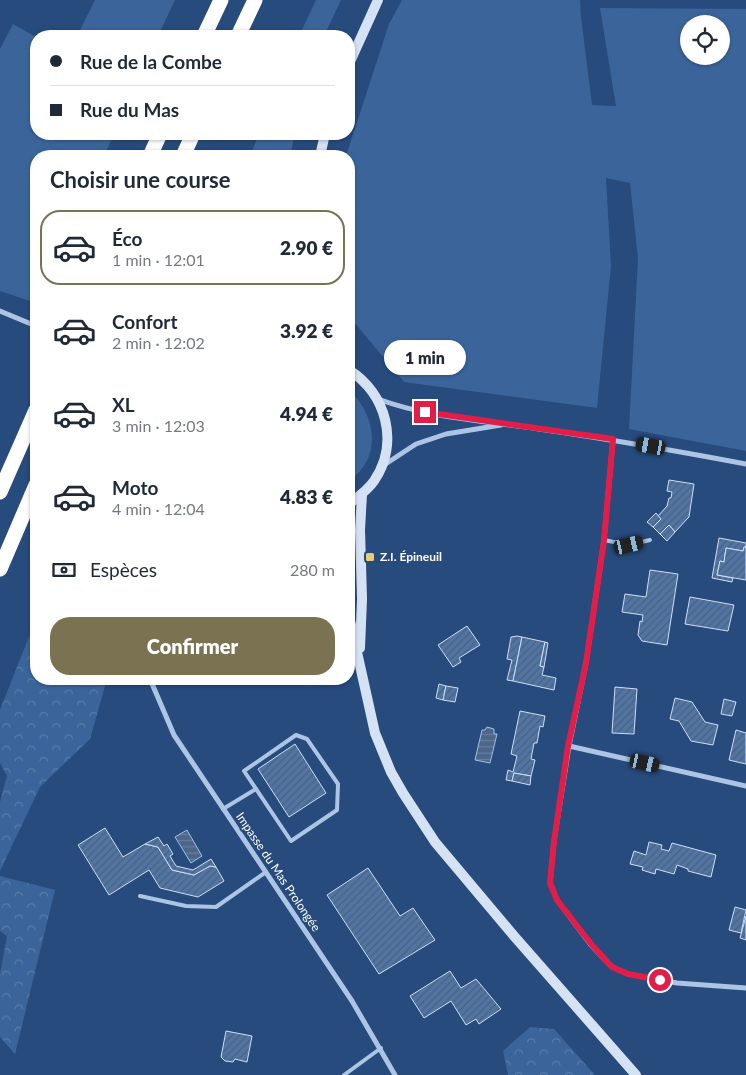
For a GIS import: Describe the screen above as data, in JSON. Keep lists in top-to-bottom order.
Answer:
{
  "streets": {
    "street": ["Impasse du Mas Prolongée"]
  },
  "places": {
    "transit": ["Z.I. Épineuil"]
  },
  "page": {
    "banner": ["Rue de la Combe", "Rue du Mas"],
    "heading": "Choisir une course",
    "list": [
      {
        "name": "Éco",
        "note": "1 min · 12:01",
        "value": "2.90 €"
      },
      {
        "name": "Confort",
        "note": "2 min · 12:02",
        "value": "3.92 €"
      },
      {
        "name": "XL",
        "note": "3 min · 12:03",
        "value": "4.94 €"
      },
      {
        "name": "Moto",
        "note": "4 min · 12:04",
        "value": "4.83 €"
      }
    ],
    "bubble": "1 min",
    "pay": ["Espèces", "280 m"],
    "buttons": "Confirmer"
  }
}
